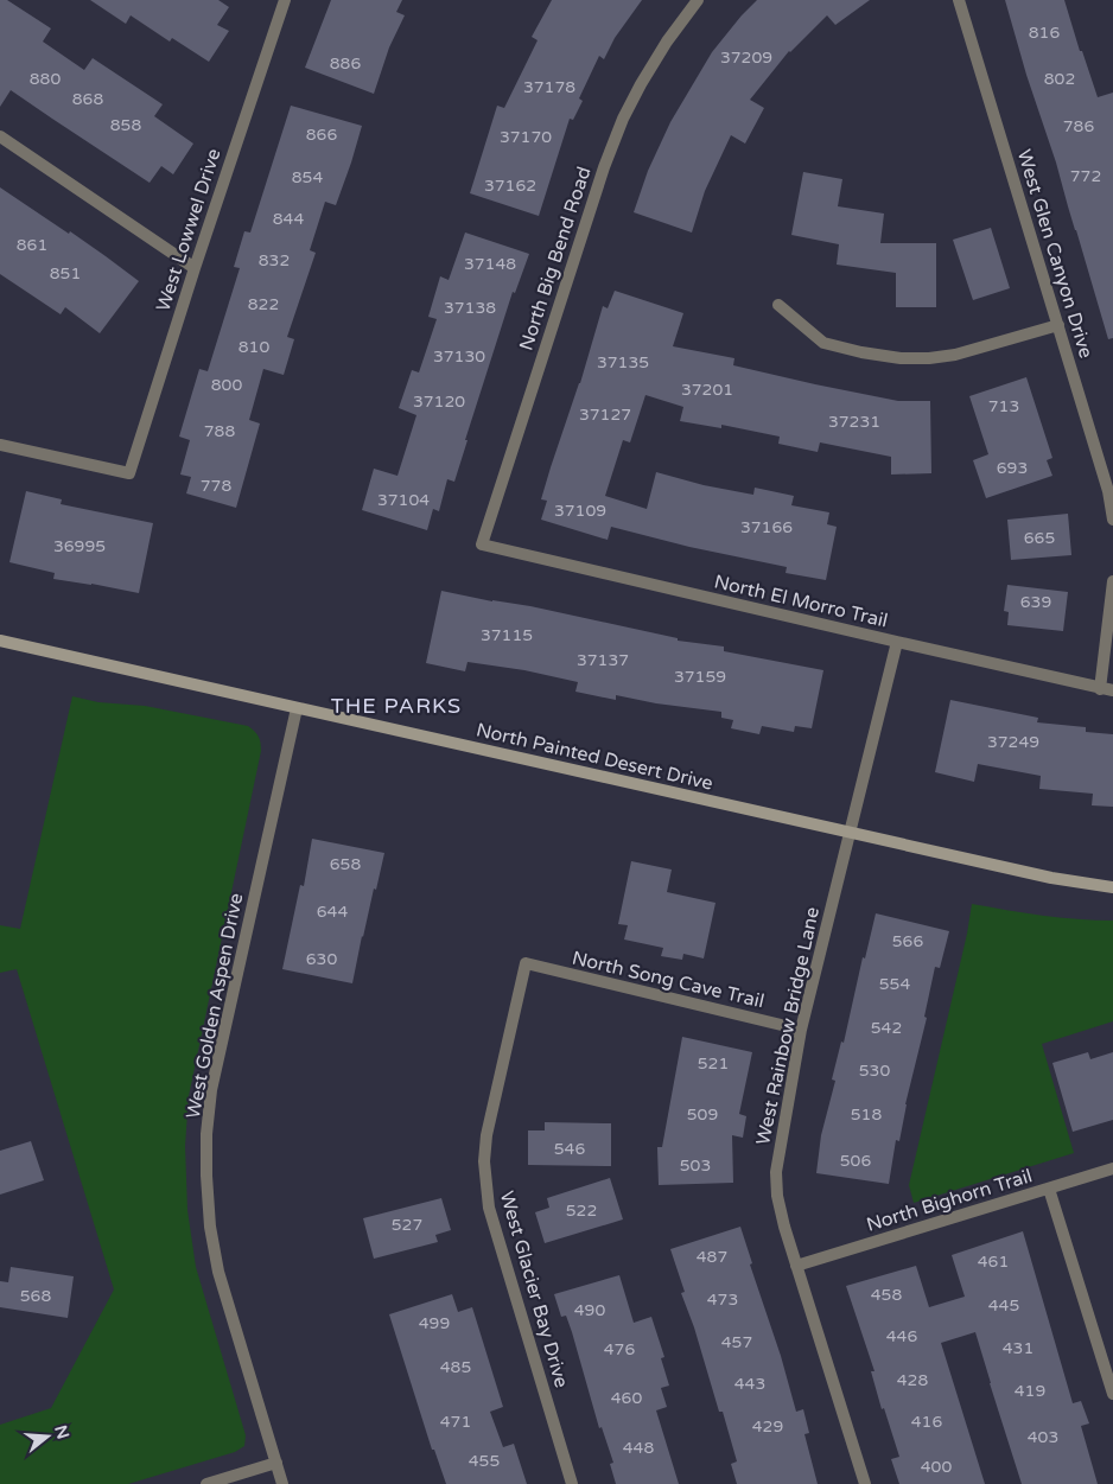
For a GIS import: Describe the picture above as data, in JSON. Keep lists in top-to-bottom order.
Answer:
{
  "streets": {
    "street": [
      "West Lowwel Drive",
      "West Glen Canyon Drive",
      "North Big Bend Road",
      "North El Morro Trail",
      "North Painted Desert Drive",
      "North Song Cave Trail",
      "West Golden Aspen Drive",
      "West Rainbow Bridge Lane",
      "North Bighorn Trail",
      "West Glacier Bay Drive"
    ]
  },
  "crossings": [
    ["North Big Bend Road", "North El Morro Trail"],
    ["North El Morro Trail", "West Rainbow Bridge Lane"],
    ["North Painted Desert Drive", "West Golden Aspen Drive"],
    ["North Painted Desert Drive", "West Rainbow Bridge Lane"],
    ["North Song Cave Trail", "West Rainbow Bridge Lane"],
    ["North Song Cave Trail", "West Glacier Bay Drive"],
    ["West Rainbow Bridge Lane", "North Bighorn Trail"]
  ],
  "districts": ["THE PARKS"],
  "house_numbers": [
    "816",
    "37209",
    "886",
    "880",
    "802",
    "37178",
    "868",
    "858",
    "786",
    "866",
    "37170",
    "772",
    "854",
    "37162",
    "844",
    "861",
    "832",
    "37148",
    "851",
    "822",
    "37138",
    "810",
    "37130",
    "37135",
    "800",
    "37201",
    "37120",
    "713",
    "37127",
    "37231",
    "788",
    "693",
    "778",
    "37104",
    "37109",
    "37166",
    "665",
    "36995",
    "639",
    "37115",
    "37137",
    "37159",
    "37249",
    "658",
    "644",
    "566",
    "630",
    "554",
    "542",
    "521",
    "530",
    "509",
    "518",
    "546",
    "506",
    "503",
    "522",
    "527",
    "487",
    "461",
    "458",
    "568",
    "473",
    "445",
    "490",
    "499",
    "446",
    "457",
    "431",
    "476",
    "485",
    "428",
    "443",
    "419",
    "460",
    "471",
    "416",
    "429",
    "403",
    "448",
    "455",
    "400"
  ],
  "north": "right"
}
